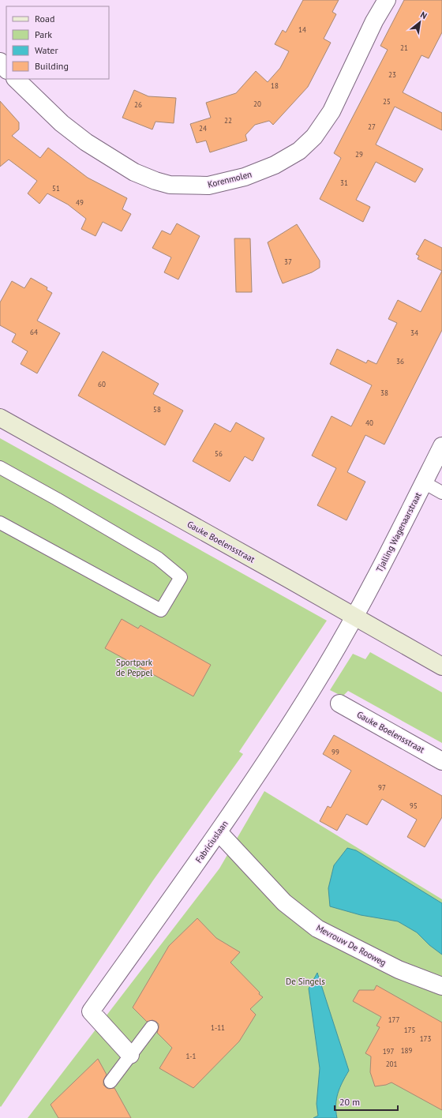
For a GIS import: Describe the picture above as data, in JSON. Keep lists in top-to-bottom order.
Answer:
{
  "streets": {
    "main road": ["Gauke Boelensstraat"],
    "street": [
      "Korenmolen",
      "Tjalling Wagenaarstraat",
      "Fabriciuslaan",
      "Mevrouw De Rooweg"
    ]
  },
  "crossings": [
    ["Tjalling Wagenaarstraat", "Gauke Boelensstraat"],
    ["Tjalling Wagenaarstraat", "Fabriciuslaan"],
    ["Gauke Boelensstraat", "Fabriciuslaan"],
    ["Fabriciuslaan", "Mevrouw De Rooweg"]
  ],
  "parks": ["Sportpark de Peppel", "De Singels"],
  "house_numbers": [
    "14",
    "21",
    "23",
    "18",
    "25",
    "20",
    "26",
    "22",
    "27",
    "24",
    "29",
    "31",
    "51",
    "49",
    "37",
    "64",
    "34",
    "36",
    "60",
    "38",
    "58",
    "40",
    "56",
    "99",
    "97",
    "95",
    "177",
    "1-11",
    "175",
    "173",
    "189",
    "197",
    "1-1",
    "201"
  ],
  "legend": [
    "Road",
    "Park",
    "Water",
    "Building"
  ],
  "scale_bar": "20 m",
  "north": "top right"
}
